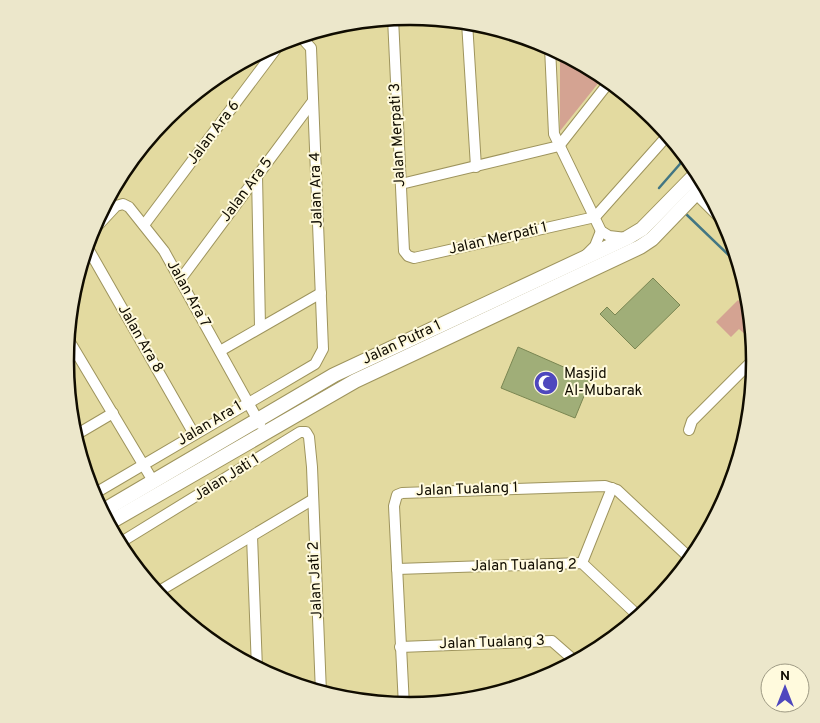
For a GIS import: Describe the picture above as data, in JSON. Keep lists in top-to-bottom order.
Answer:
{
  "streets": {
    "main road": ["Jalan Putra 1"],
    "street": [
      "Jalan Ara 6",
      "Jalan Merpati 3",
      "Jalan Ara 5",
      "Jalan Ara 4",
      "Jalan Merpati 1",
      "Jalan Ara 7",
      "Jalan Ara 8",
      "Jalan Ara 1",
      "Jalan Jati 1",
      "Jalan Tualang 1",
      "Jalan Tualang 2",
      "Jalan Jati 2",
      "Jalan Tualang 3"
    ]
  },
  "crossings": [
    ["Jalan Ara 6", "Jalan Ara 7"],
    ["Jalan Merpati 3", "Jalan Merpati 1"],
    ["Jalan Ara 5", "Jalan Ara 4"],
    ["Jalan Ara 5", "Jalan Ara 7"],
    ["Jalan Ara 4", "Jalan Ara 1"],
    ["Jalan Ara 7", "Jalan Putra 1"],
    ["Jalan Ara 7", "Jalan Ara 1"],
    ["Jalan Ara 8", "Jalan Ara 1"],
    ["Jalan Jati 1", "Jalan Jati 2"],
    ["Jalan Tualang 1", "Jalan Tualang 2"],
    ["Jalan Tualang 1", "Jalan Tualang 3"]
  ],
  "places": {
    "mosque": ["Masjid Al-Mubarak"]
  },
  "north": "top"
}
